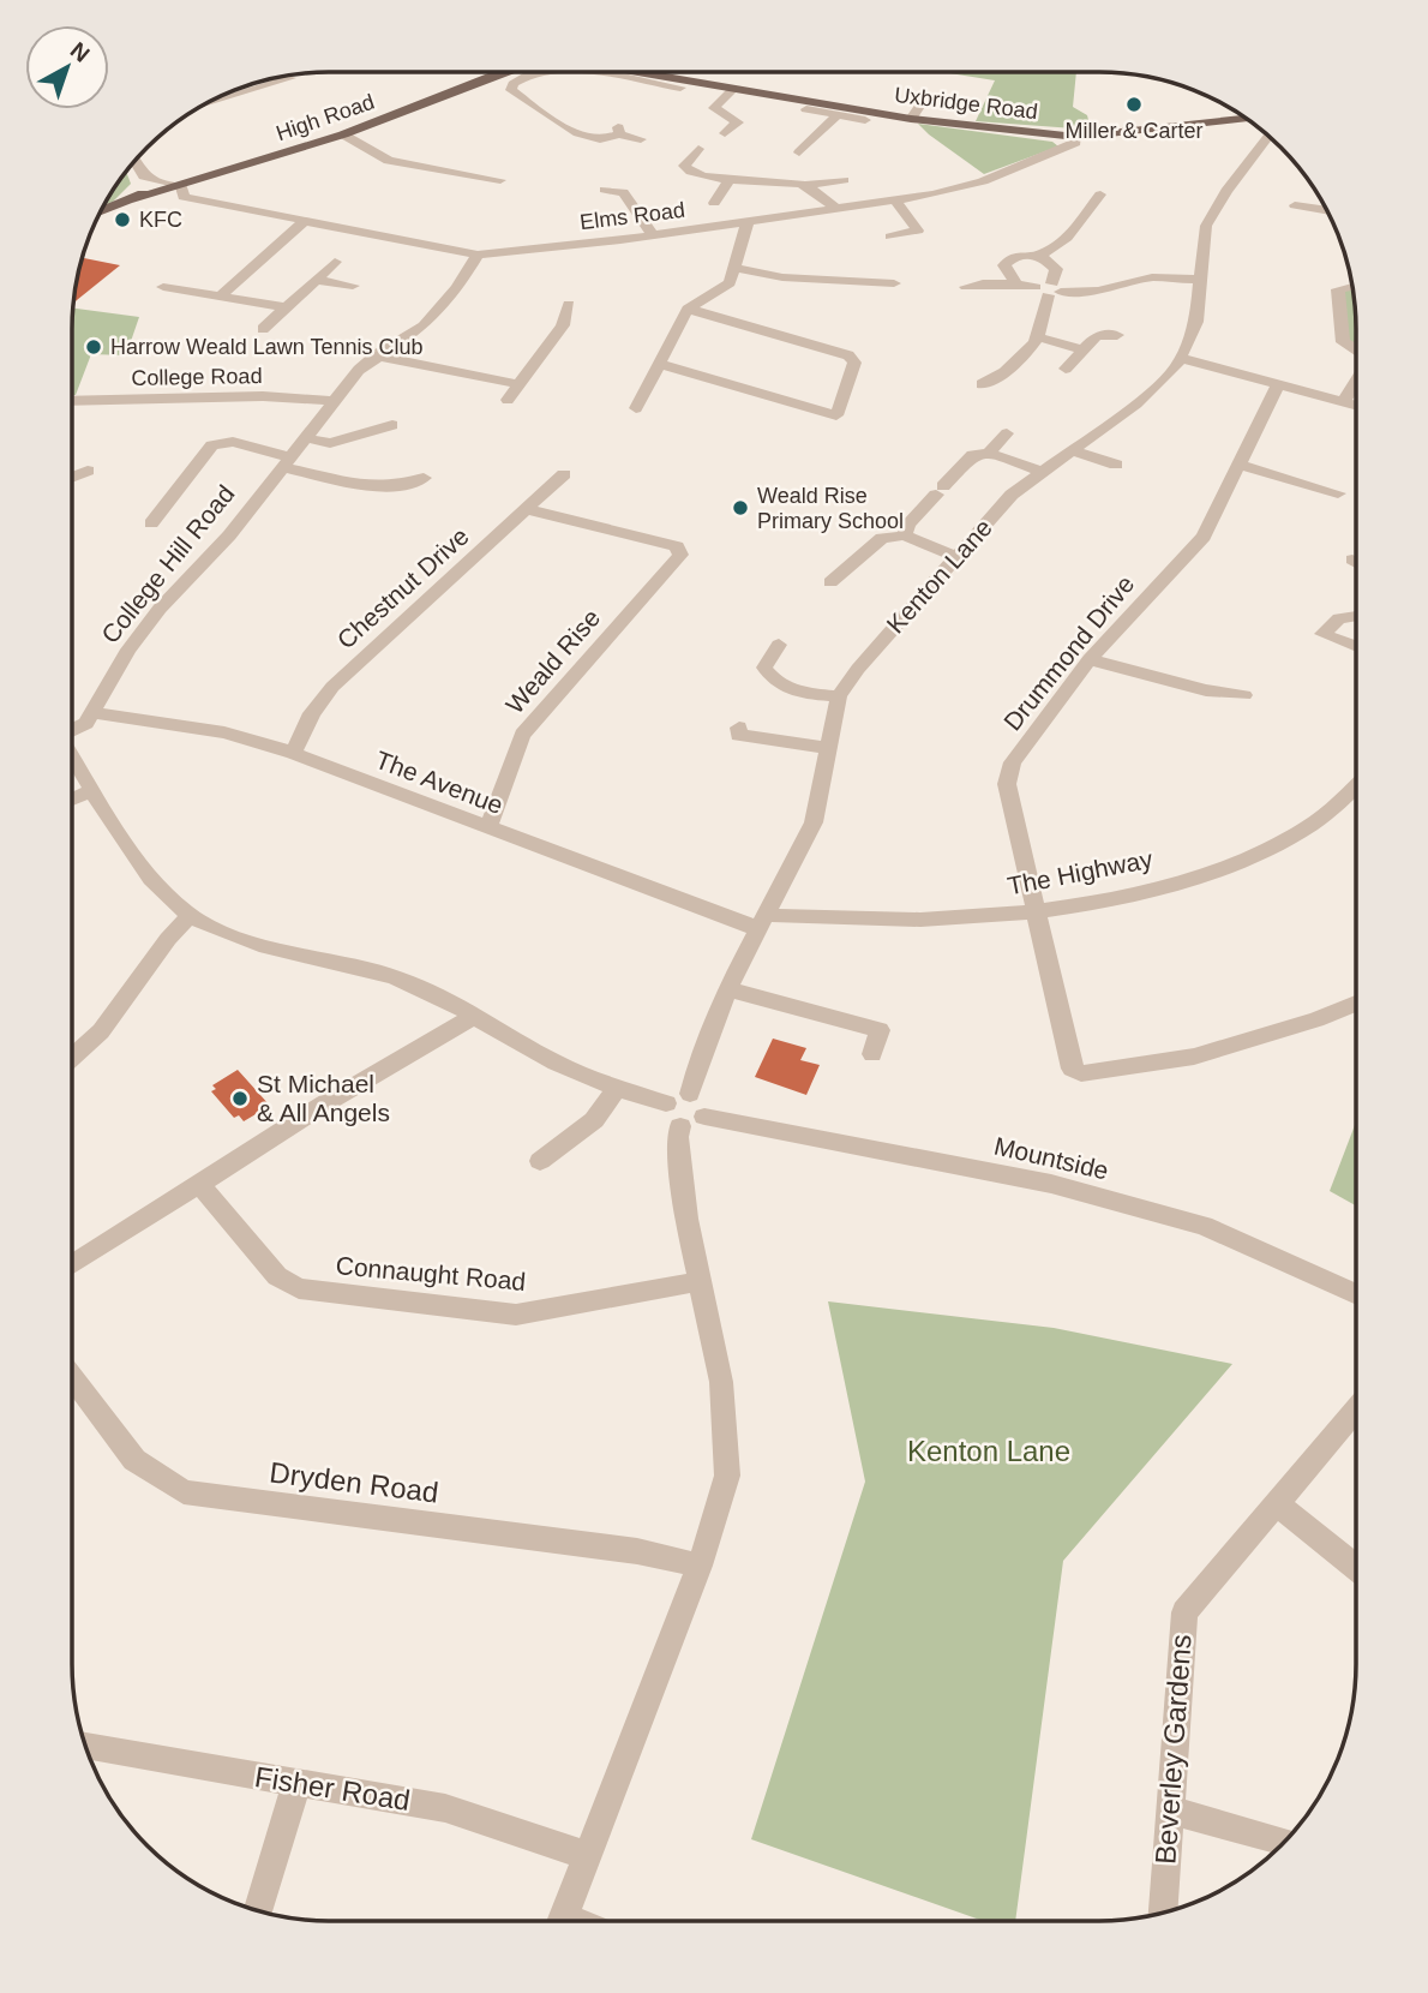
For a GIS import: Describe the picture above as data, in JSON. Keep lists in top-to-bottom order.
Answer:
{
  "streets": {
    "main road": ["Uxbridge Road", "High Road"],
    "street": [
      "Elms Road",
      "College Road",
      "College Hill Road",
      "Kenton Lane",
      "Chestnut Drive",
      "Drummond Drive",
      "Weald Rise",
      "The Avenue",
      "The Highway",
      "Mountside",
      "Connaught Road",
      "Dryden Road",
      "Beverley Gardens",
      "Fisher Road"
    ]
  },
  "crossings": [
    ["Uxbridge Road", "Elms Road"],
    ["High Road", "Elms Road"],
    ["Elms Road", "College Hill Road"],
    ["College Road", "College Hill Road"],
    ["College Hill Road", "Kenton Lane"],
    ["College Hill Road", "The Avenue"],
    ["College Hill Road", "Mountside"],
    ["Kenton Lane", "The Avenue"],
    ["Kenton Lane", "The Highway"],
    ["Kenton Lane", "Mountside"],
    ["Chestnut Drive", "Weald Rise"],
    ["Chestnut Drive", "The Avenue"],
    ["Drummond Drive", "The Highway"],
    ["Weald Rise", "The Avenue"],
    ["The Avenue", "The Highway"]
  ],
  "parks": ["Kenton Lane"],
  "places": [
    "Miller & Carter",
    "KFC",
    "Harrow Weald Lawn Tennis Club",
    "Weald Rise Primary School",
    "St Michael & All Angels"
  ],
  "north": "top right"
}
